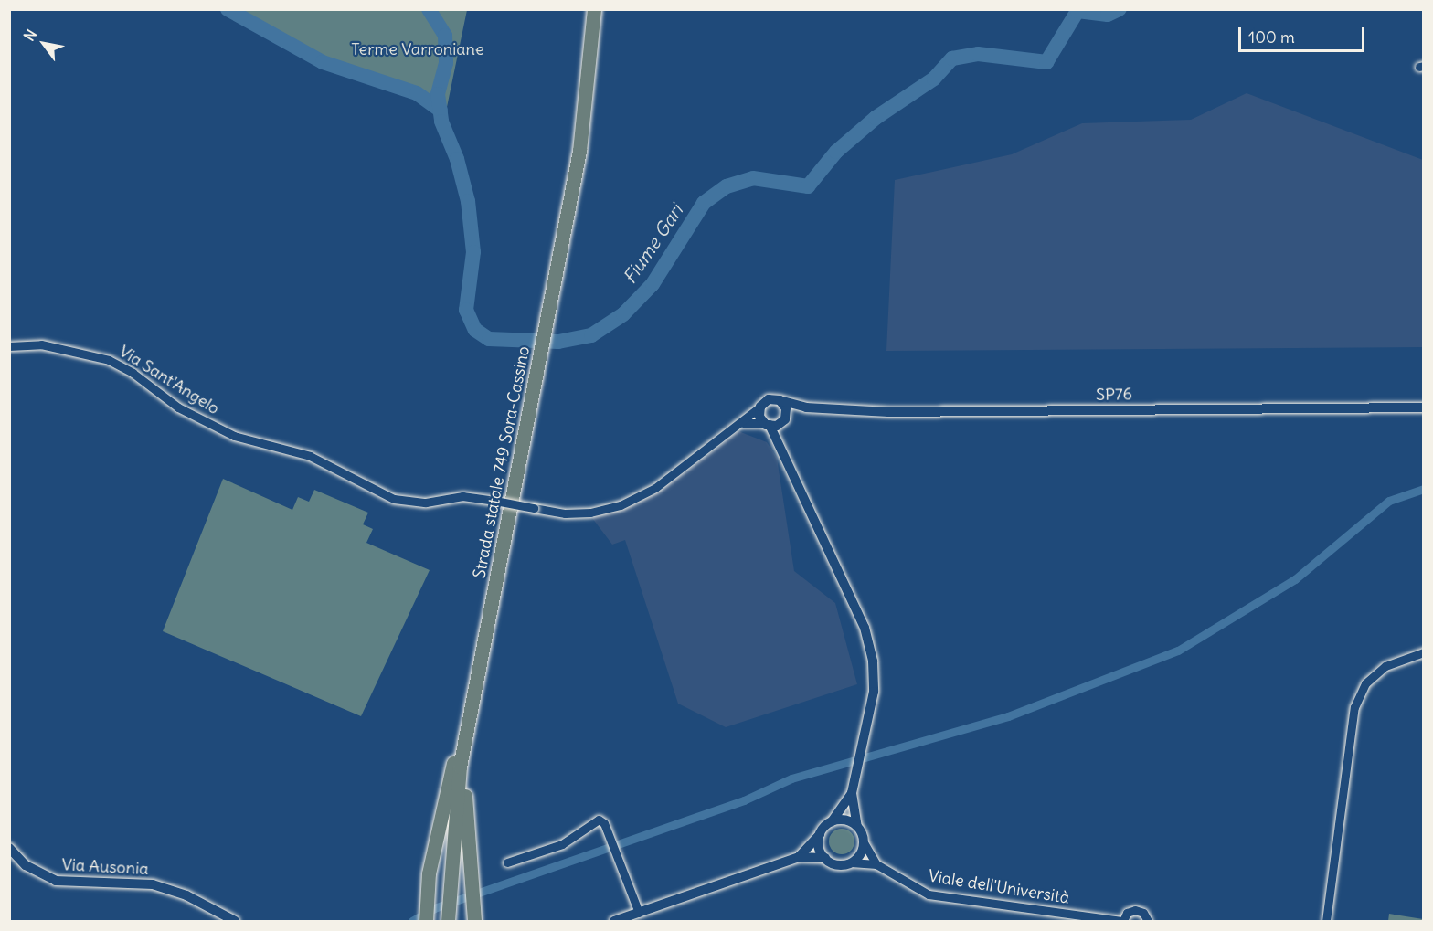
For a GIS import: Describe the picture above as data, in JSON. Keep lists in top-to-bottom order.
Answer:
{
  "streets": {
    "highway": ["Strada statale 749 Sora-Cassino"],
    "street": [
      "Via Sant'Angelo",
      "SP76",
      "Via Ausonia",
      "Viale dell'Università"
    ]
  },
  "crossings": [
    ["Via Sant'Angelo", "SP76"]
  ],
  "water": ["Fiume Gari"],
  "parks": ["Terme Varroniane"],
  "scale_bar": "100 m",
  "north": "top left"
}
